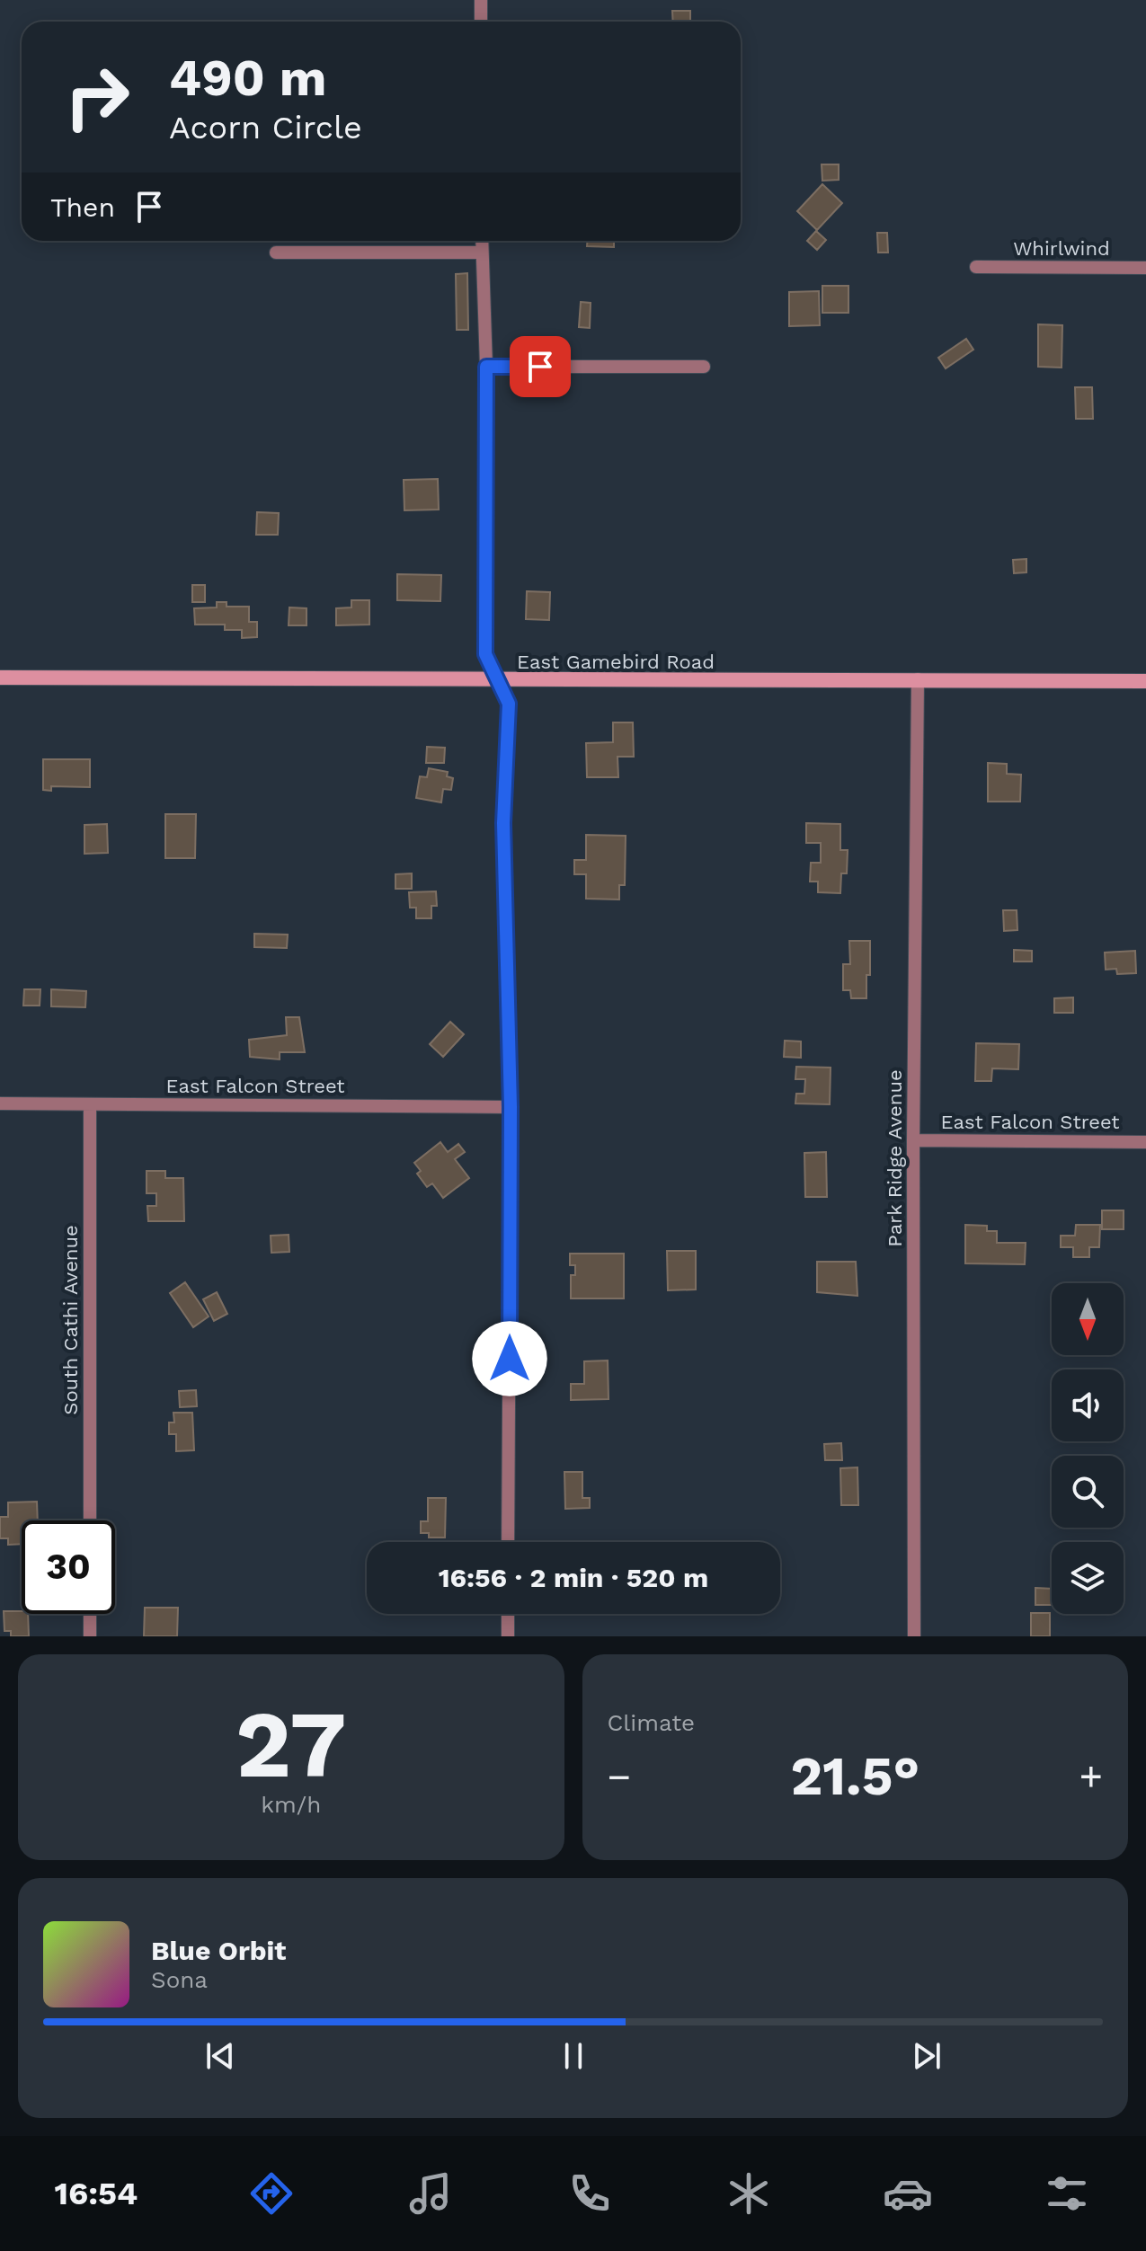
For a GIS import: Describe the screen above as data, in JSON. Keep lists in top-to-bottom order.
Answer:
{
  "streets": {
    "main road": ["East Gamebird Road"],
    "street": [
      "Whirlwind",
      "East Falcon Street",
      "Park Ridge Avenue",
      "South Cathi Avenue"
    ]
  },
  "crossings": [
    ["East Gamebird Road", "Park Ridge Avenue"],
    ["East Falcon Street", "Park Ridge Avenue"],
    ["East Falcon Street", "South Cathi Avenue"]
  ],
  "north": "bottom",
  "page": {
    "turn": ["490 m", "Acorn Circle"],
    "then": "Then",
    "limit": "30",
    "trip": "16:56 · 2 min · 520 m",
    "tile": [
      ["27", "km/h"],
      "Climate"
    ],
    "heat": ["−", "21.5°", "+"],
    "song": ["Blue Orbit", "Sona"],
    "tabs": "16:54"
  }
}
